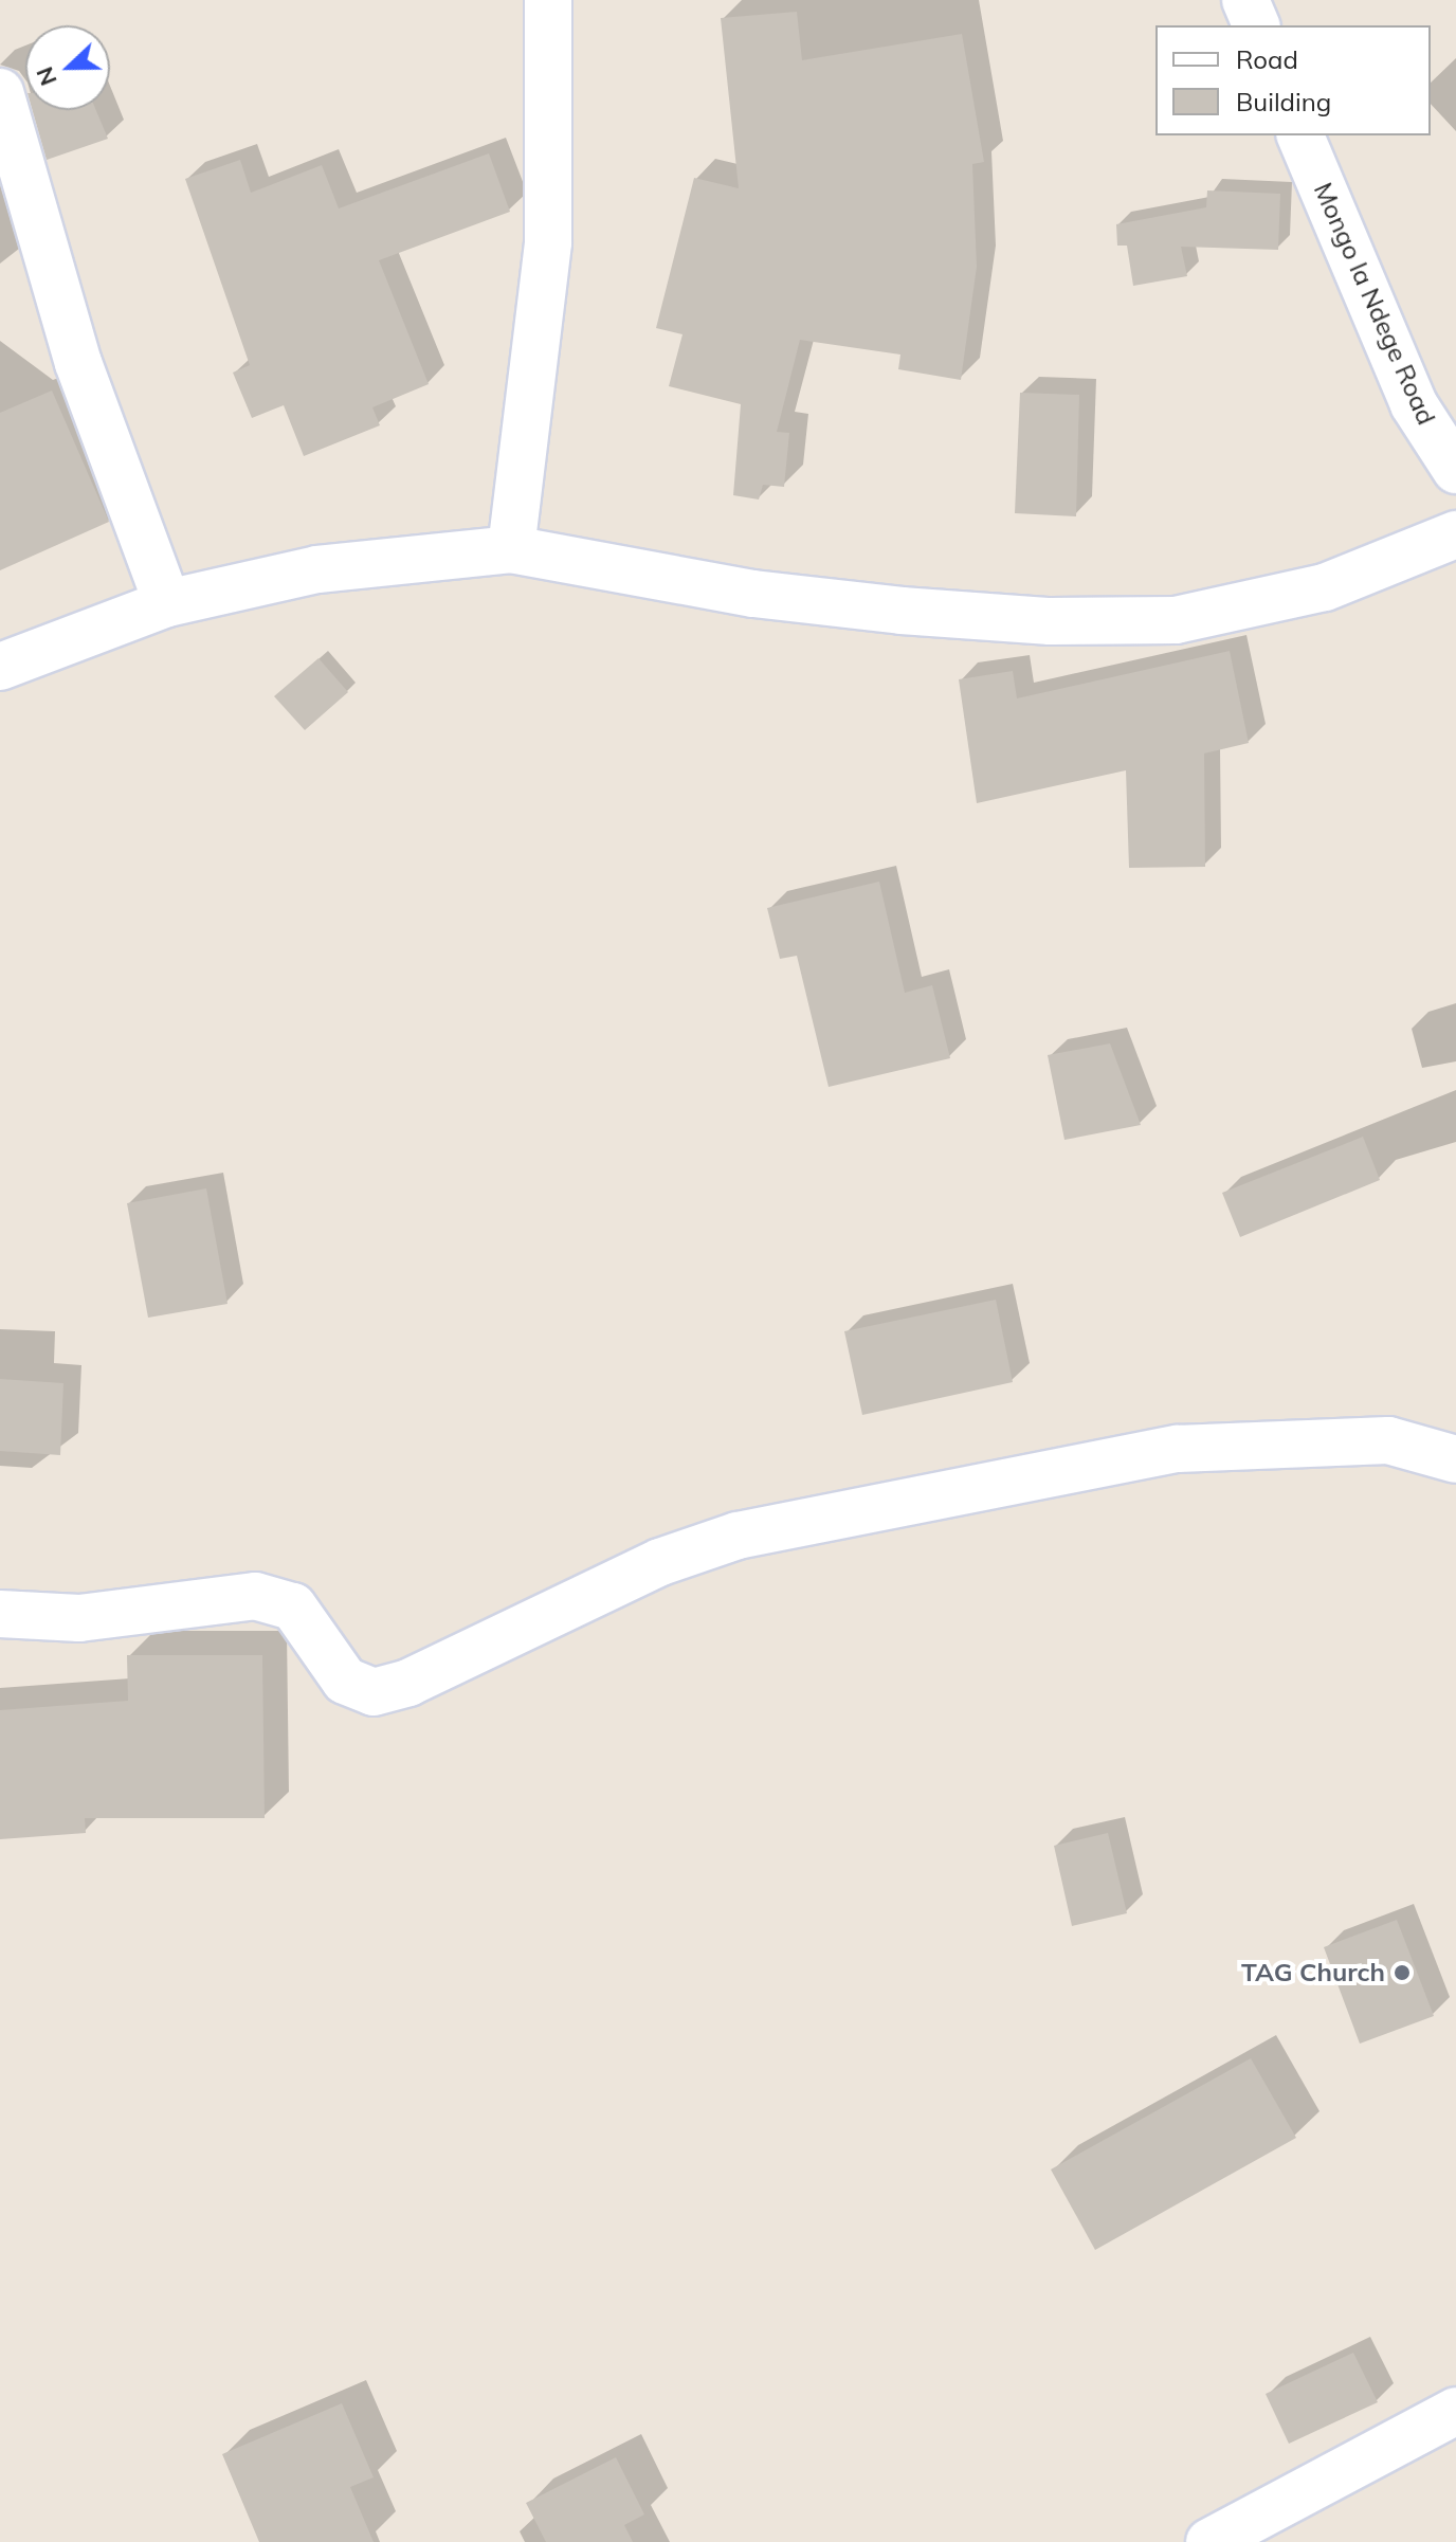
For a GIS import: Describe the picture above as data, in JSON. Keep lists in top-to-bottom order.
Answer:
{
  "streets": {
    "street": ["Mongo la Ndege Road"]
  },
  "places": ["TAG Church"],
  "legend": ["Road", "Building"],
  "north": "left"
}
